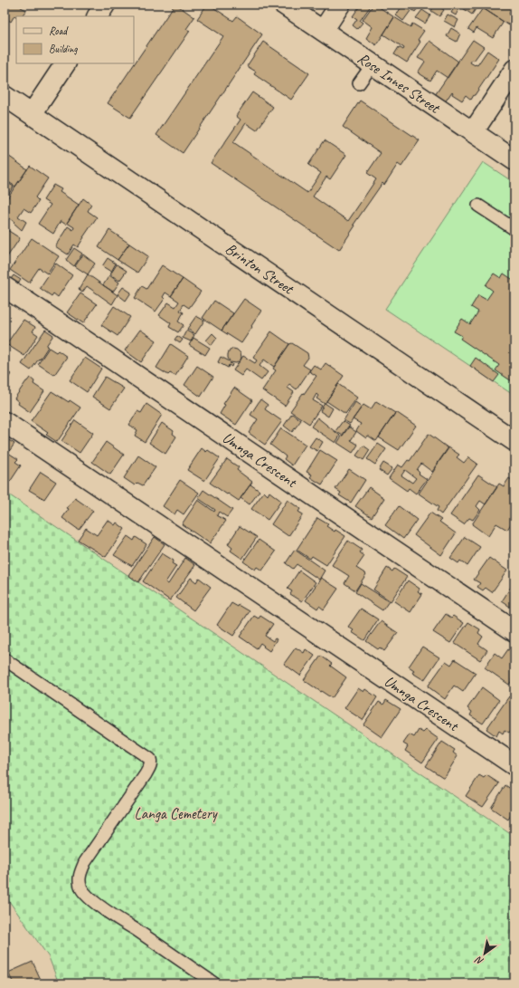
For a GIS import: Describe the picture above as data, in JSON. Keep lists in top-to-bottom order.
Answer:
{
  "streets": {
    "street": ["Rose Innes Street", "Brinton Street", "Umnga Crescent"]
  },
  "parks": ["Langa Cemetery"],
  "legend": ["Road", "Building"],
  "north": "bottom left"
}
